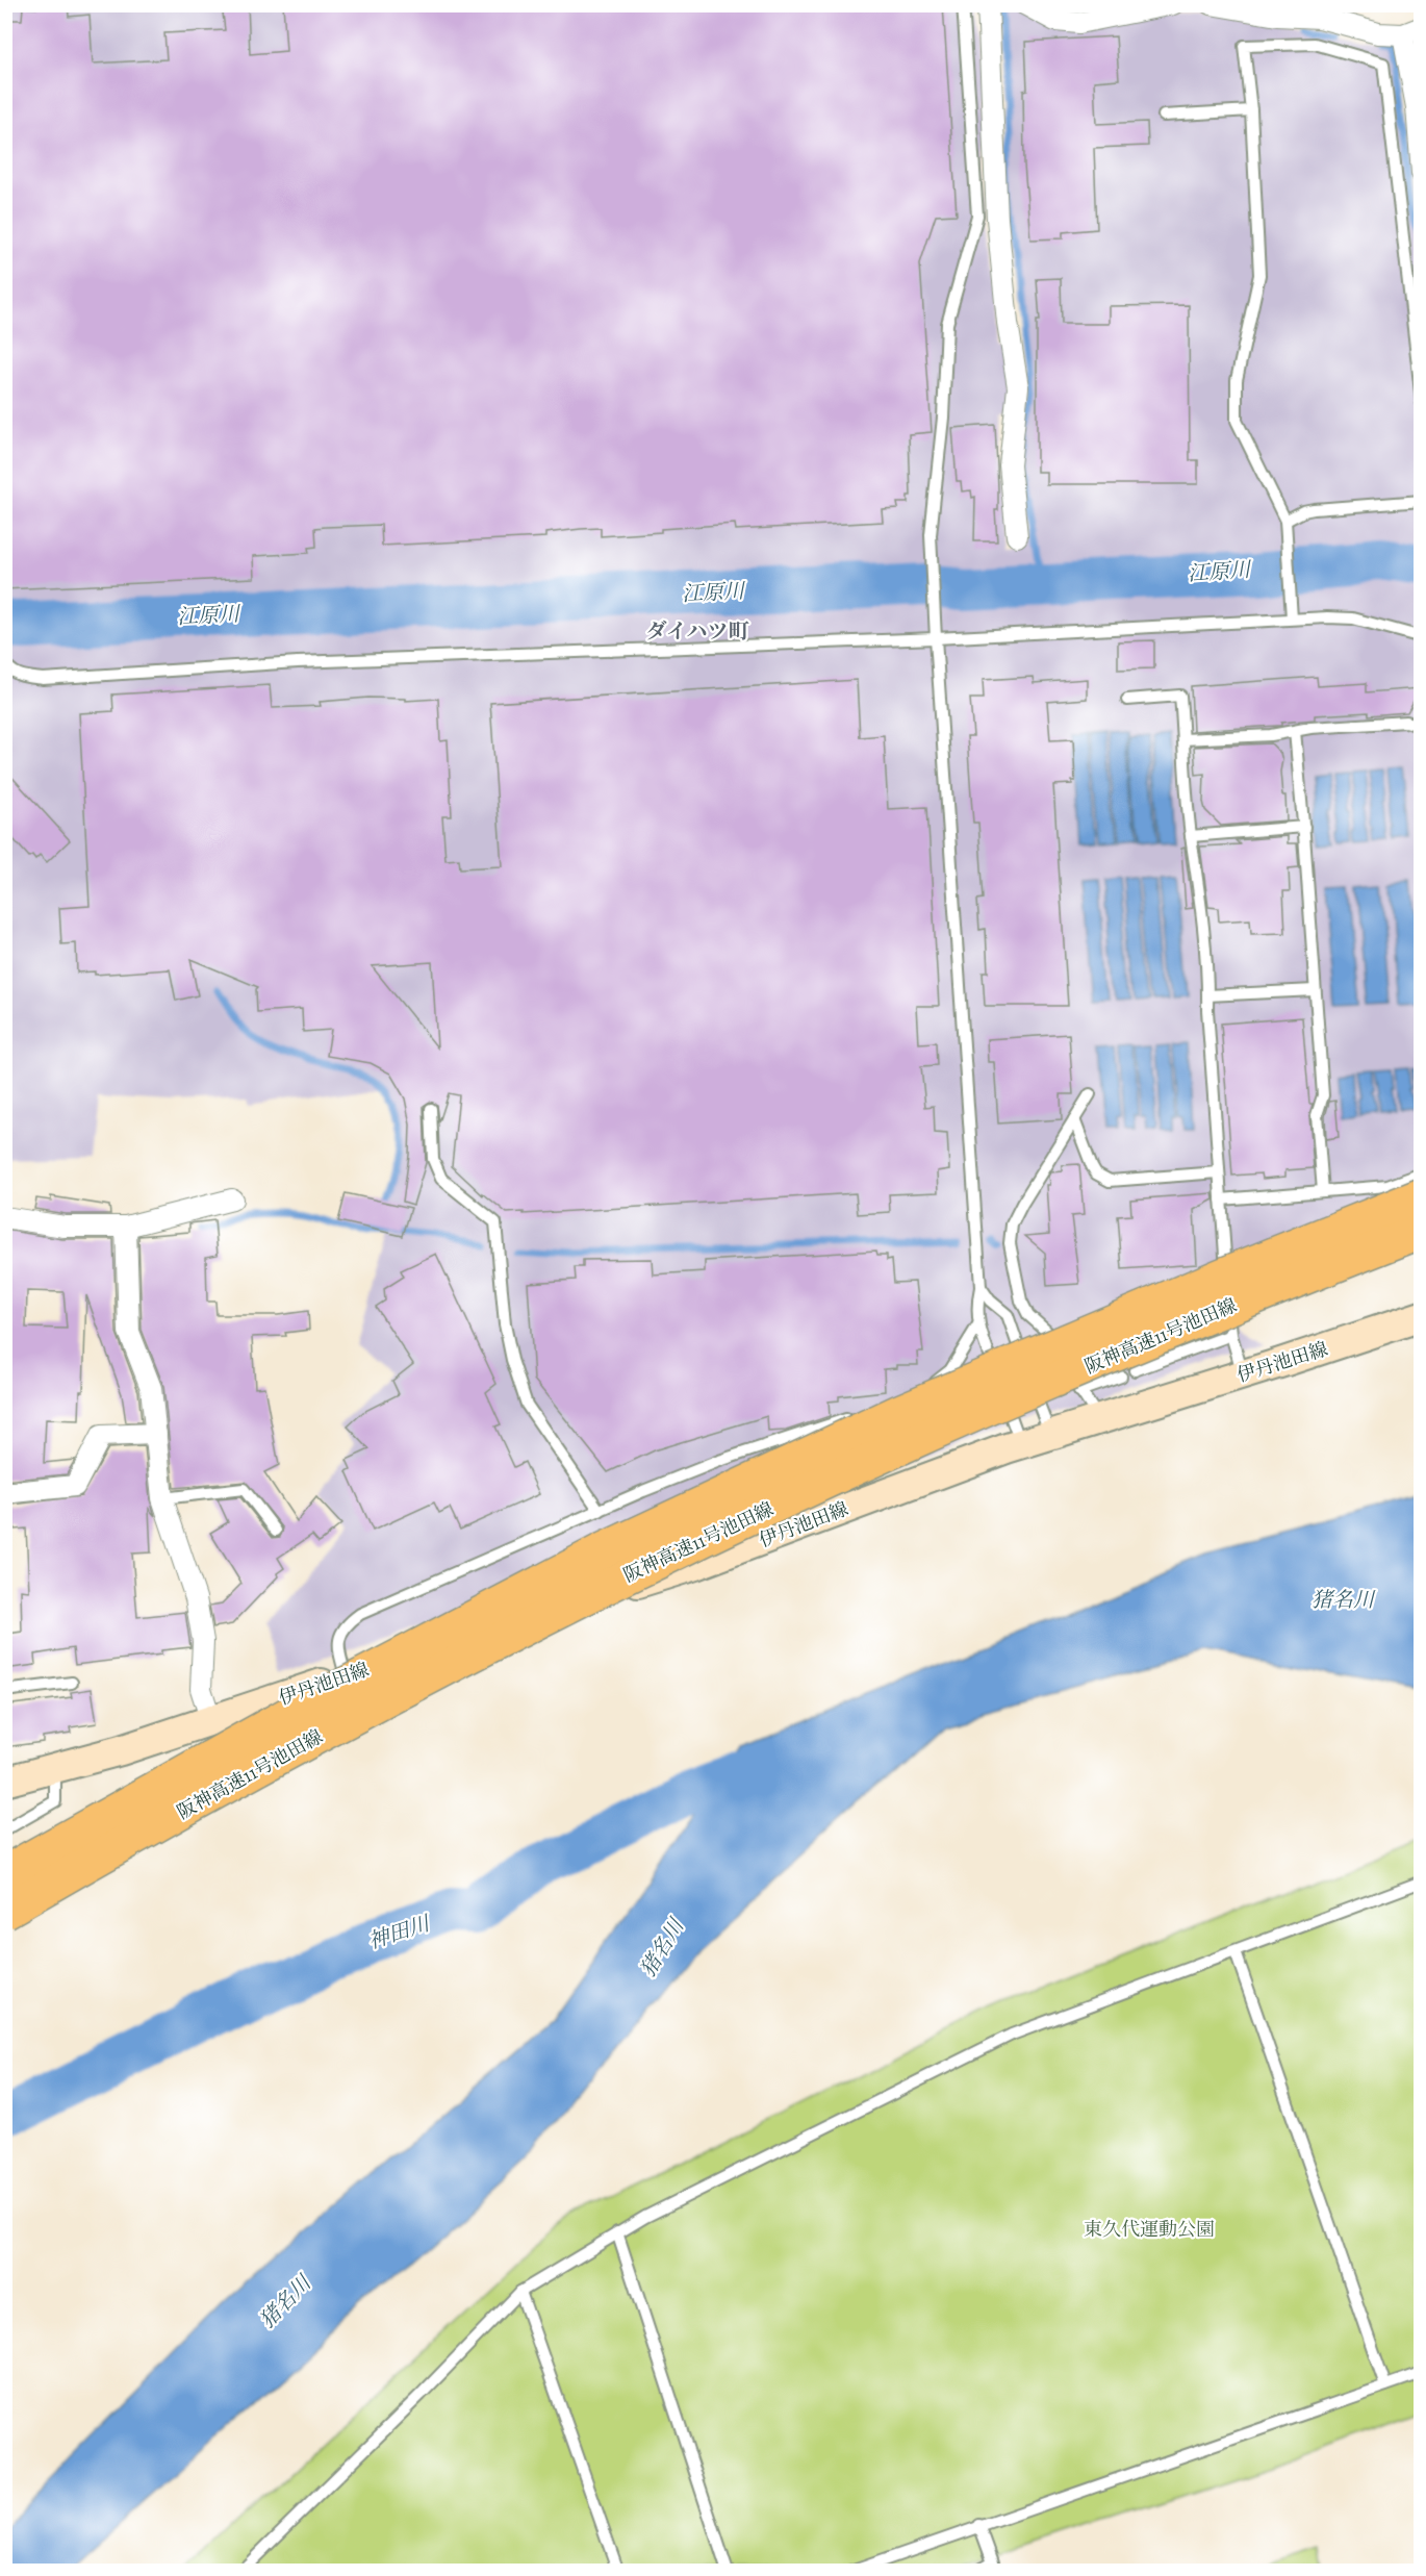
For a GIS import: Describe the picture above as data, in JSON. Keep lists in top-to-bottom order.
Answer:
{
  "streets": {
    "highway": ["阪神高速11号池田線"],
    "main road": ["伊丹池田線"]
  },
  "districts": ["ダイハツ町"],
  "water": ["江原川", "猪名川", "神田川"],
  "parks": ["東久代運動公園"]
}
